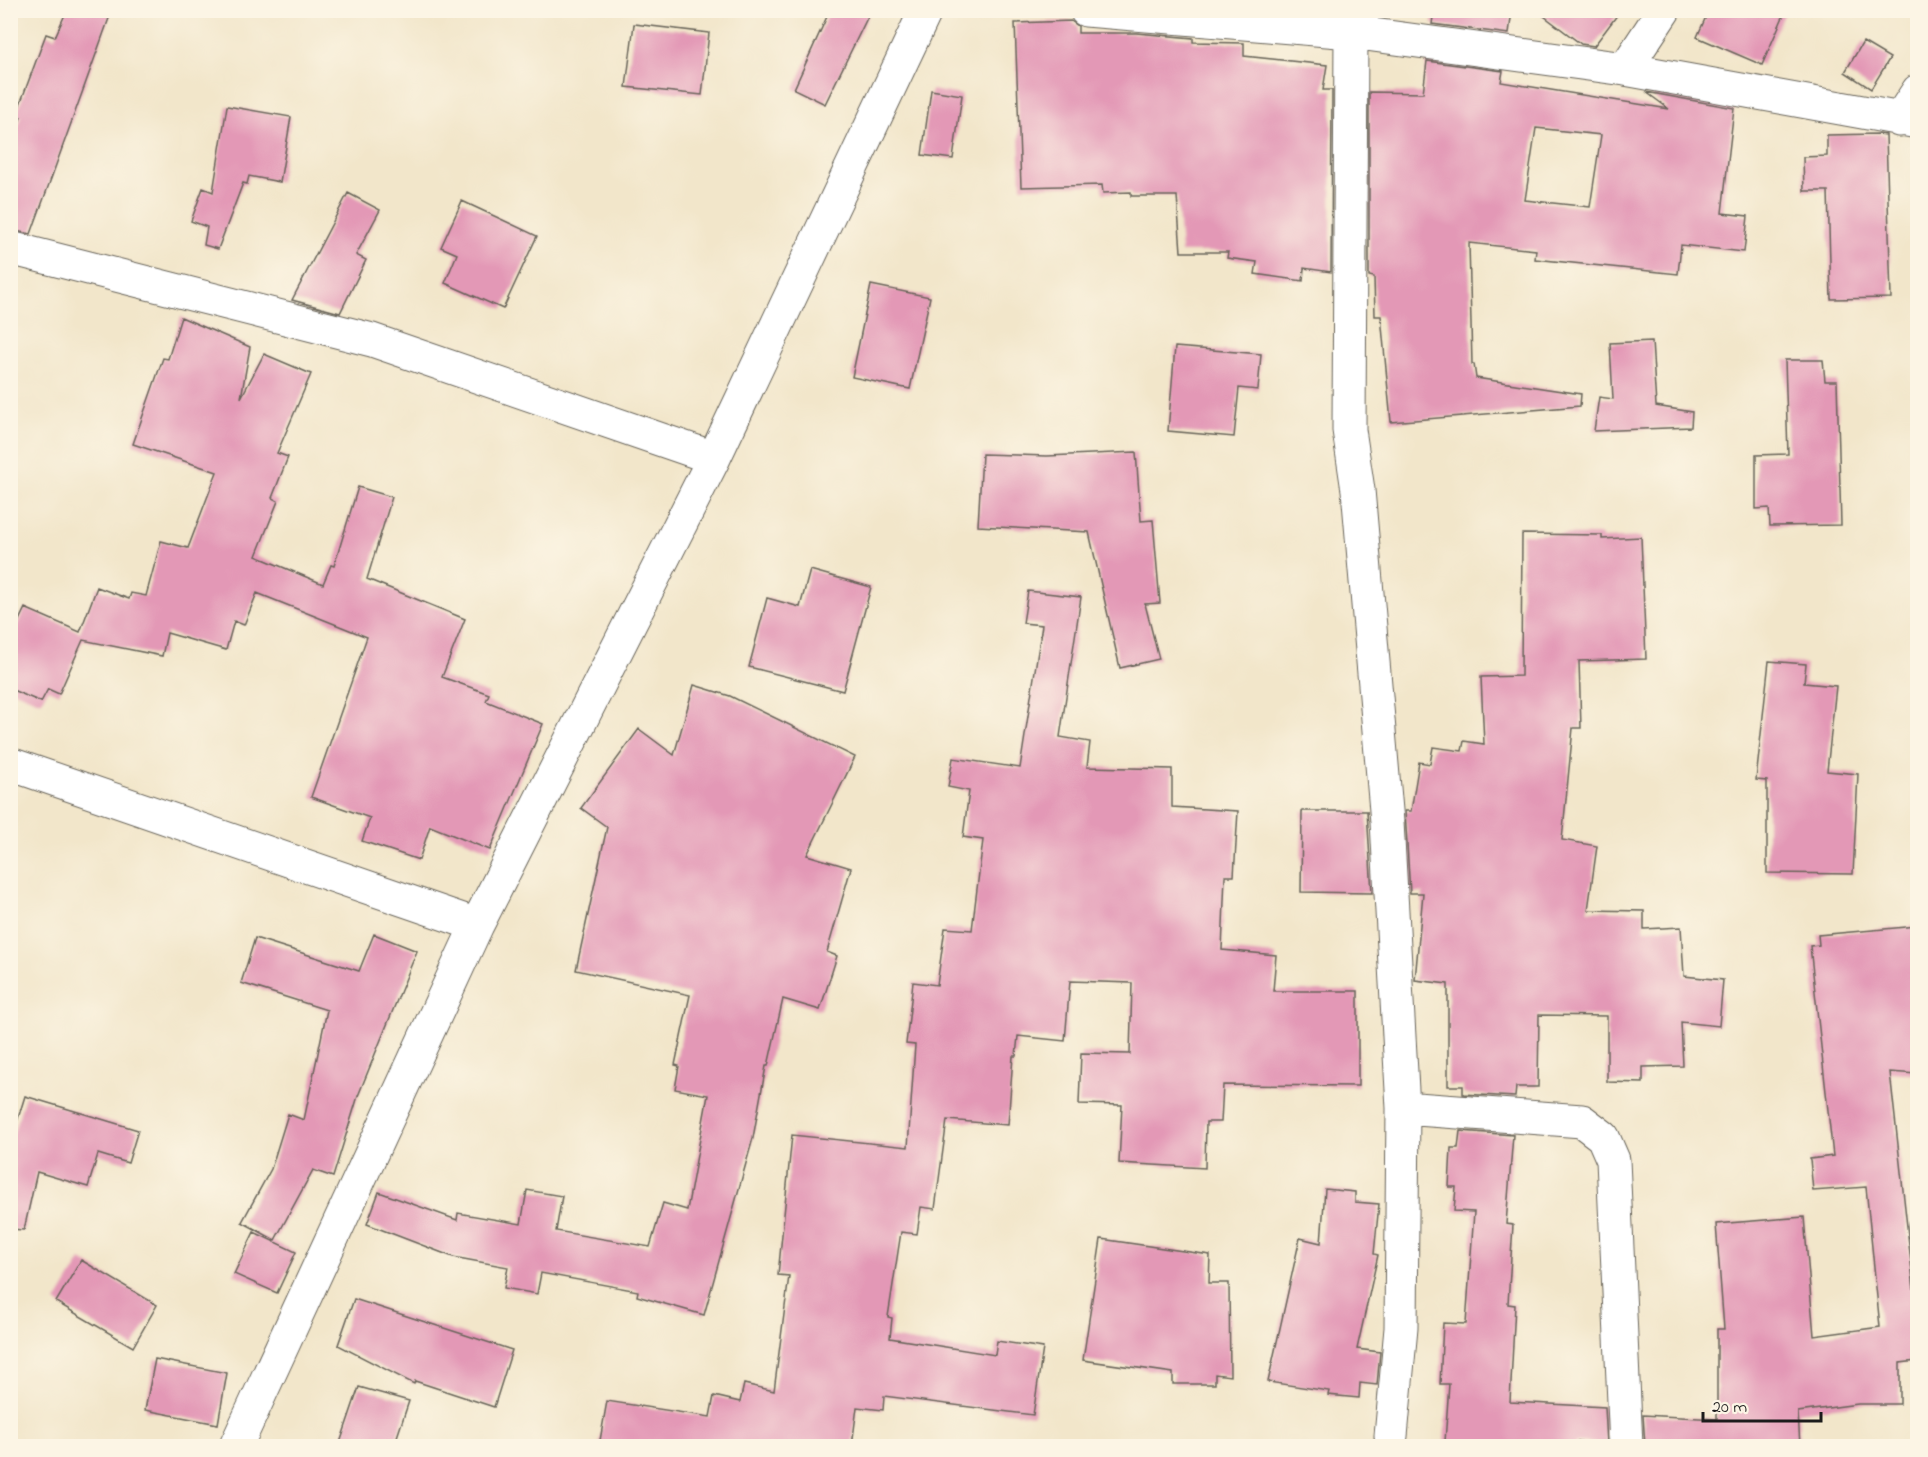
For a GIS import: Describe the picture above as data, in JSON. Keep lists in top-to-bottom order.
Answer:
{
  "scale_bar": "20 m"
}
